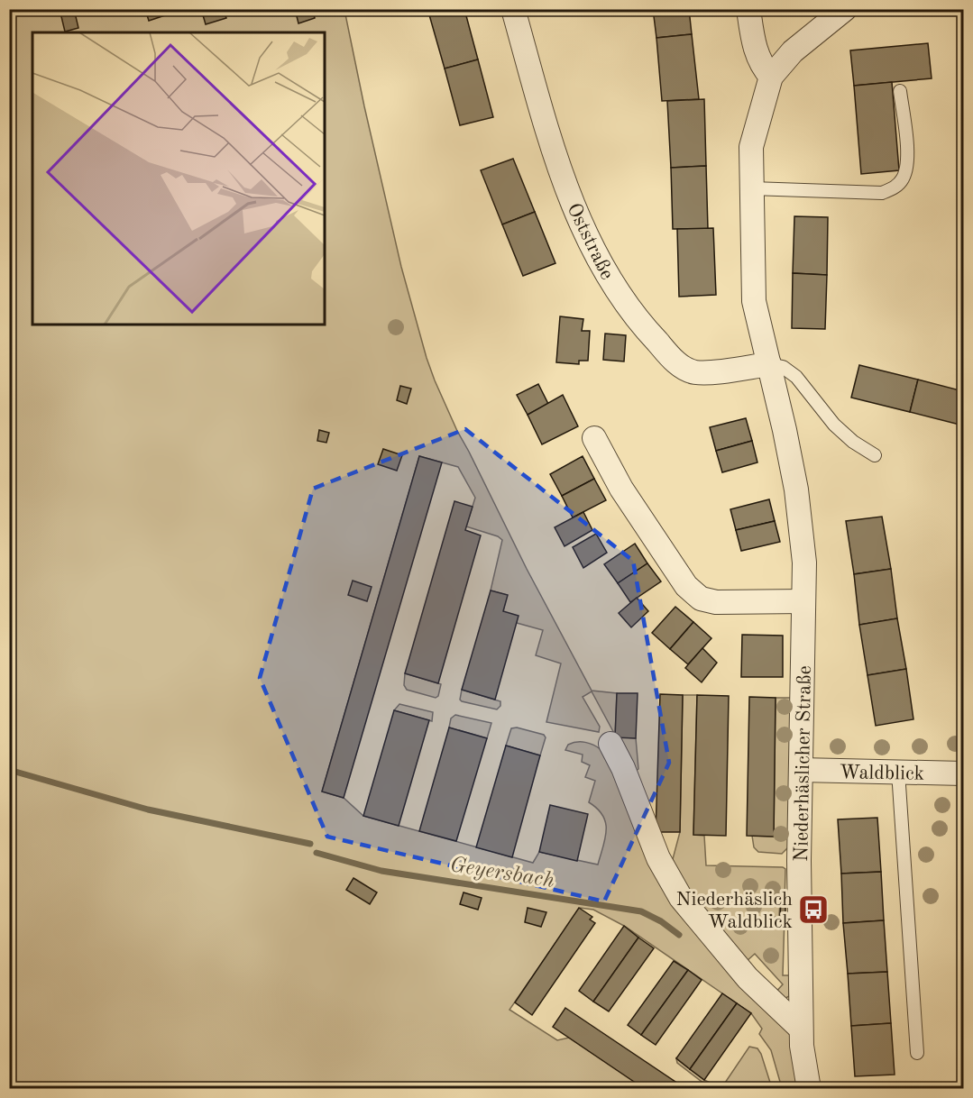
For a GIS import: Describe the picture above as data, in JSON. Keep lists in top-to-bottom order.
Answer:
{
  "streets": {
    "street": ["Oststraße", "Niederhäslicher Straße", "Waldblick"]
  },
  "crossings": [
    ["Oststraße", "Niederhäslicher Straße"],
    ["Niederhäslicher Straße", "Waldblick"]
  ],
  "water": ["Geyersbach"],
  "places": {
    "bus stop": ["Niederhäslich Waldblick"]
  }
}
